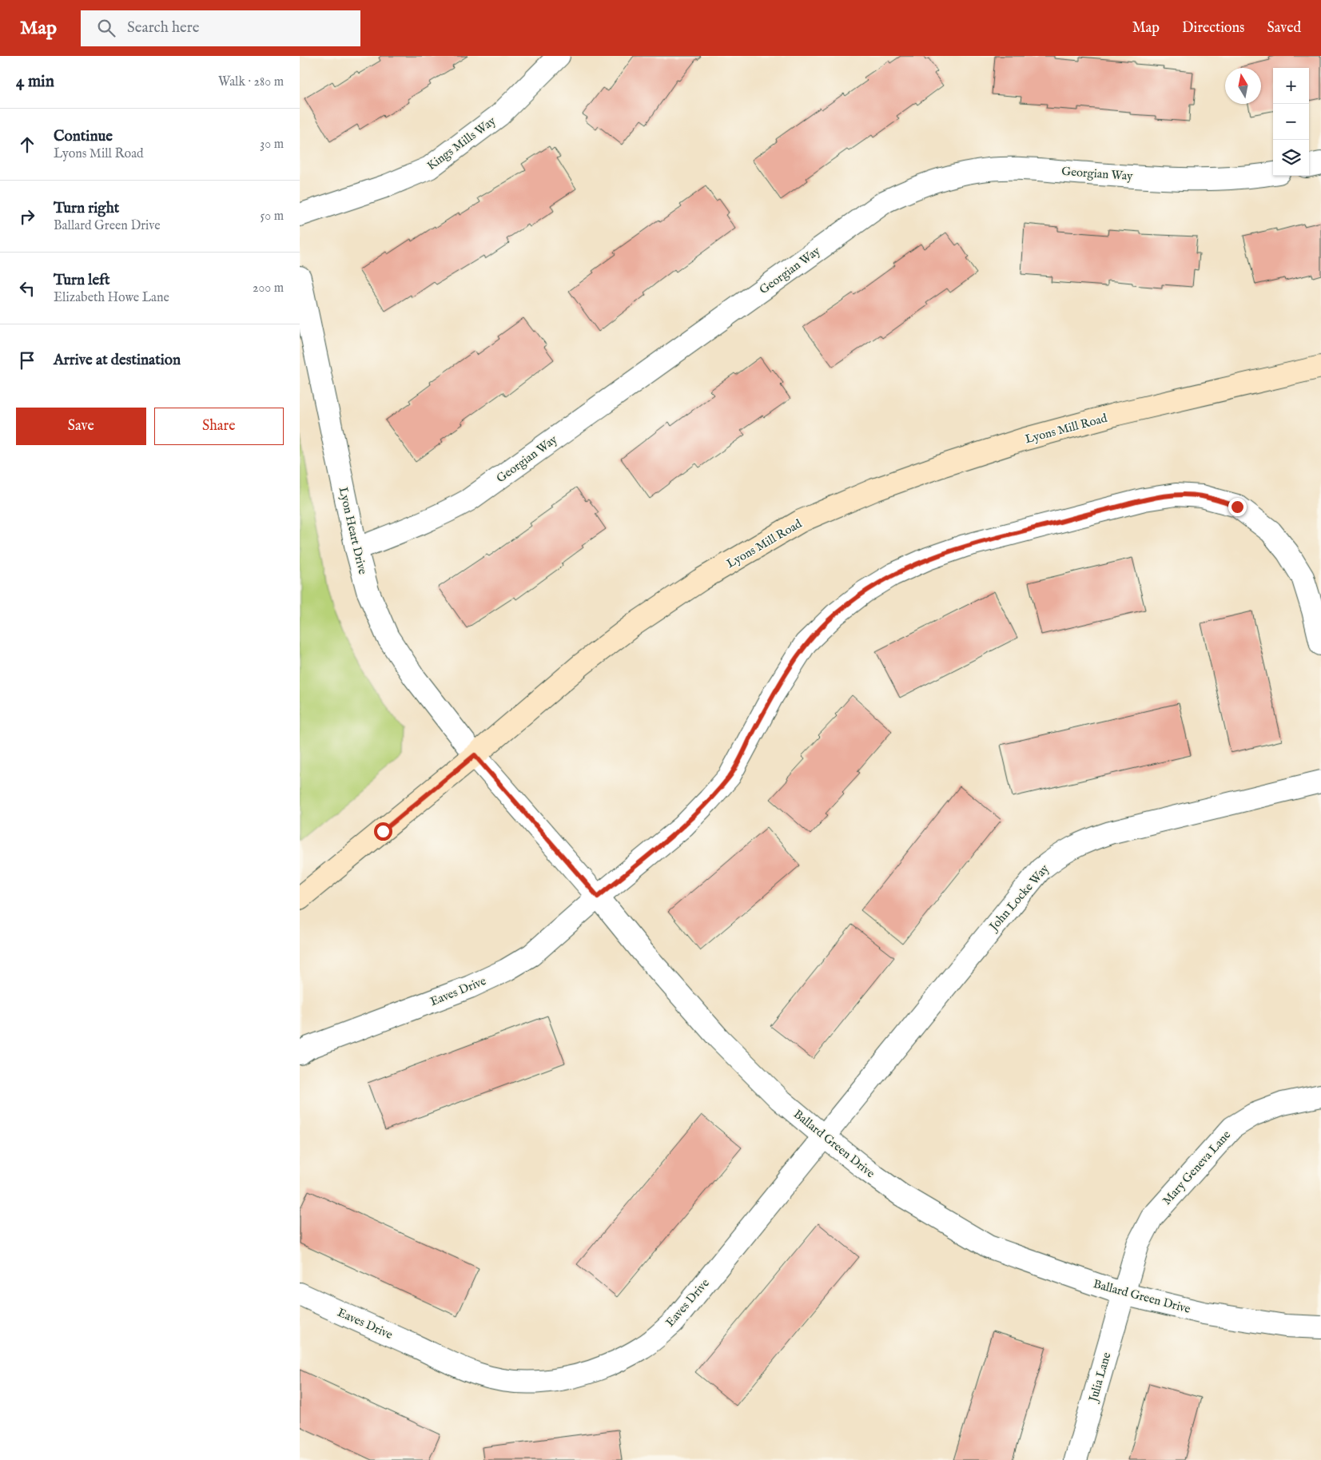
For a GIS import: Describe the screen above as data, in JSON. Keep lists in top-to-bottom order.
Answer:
{
  "streets": {
    "main road": ["Lyons Mill Road"],
    "street": [
      "Kings Mills Way",
      "Georgian Way",
      "Lyon Heart Drive",
      "John Locke Way",
      "Eaves Drive",
      "Ballard Green Drive",
      "Mary Geneva Lane",
      "Julia Lane"
    ]
  },
  "crossings": [
    ["Georgian Way", "Lyon Heart Drive"],
    ["Lyons Mill Road", "Lyon Heart Drive"],
    ["Lyons Mill Road", "Ballard Green Drive"],
    ["Lyon Heart Drive", "Ballard Green Drive"],
    ["John Locke Way", "Eaves Drive"],
    ["John Locke Way", "Ballard Green Drive"],
    ["Eaves Drive", "Ballard Green Drive"],
    ["Ballard Green Drive", "Mary Geneva Lane"],
    ["Ballard Green Drive", "Julia Lane"],
    ["Mary Geneva Lane", "Julia Lane"]
  ],
  "north": "top",
  "page": {
    "header": "Map",
    "search": "Search here",
    "nav": ["Map", "Directions", "Saved"],
    "heading": ["4 min", "Walk · 280 m"],
    "map_buttons": ["+", "−"],
    "list": [
      ["Continue", "Lyons Mill Road", "30 m"],
      ["Turn right", "Ballard Green Drive", "50 m"],
      ["Turn left", "Elizabeth Howe Lane", "200 m"],
      "Arrive at destination"
    ],
    "buttons": ["Save", "Share"]
  }
}
